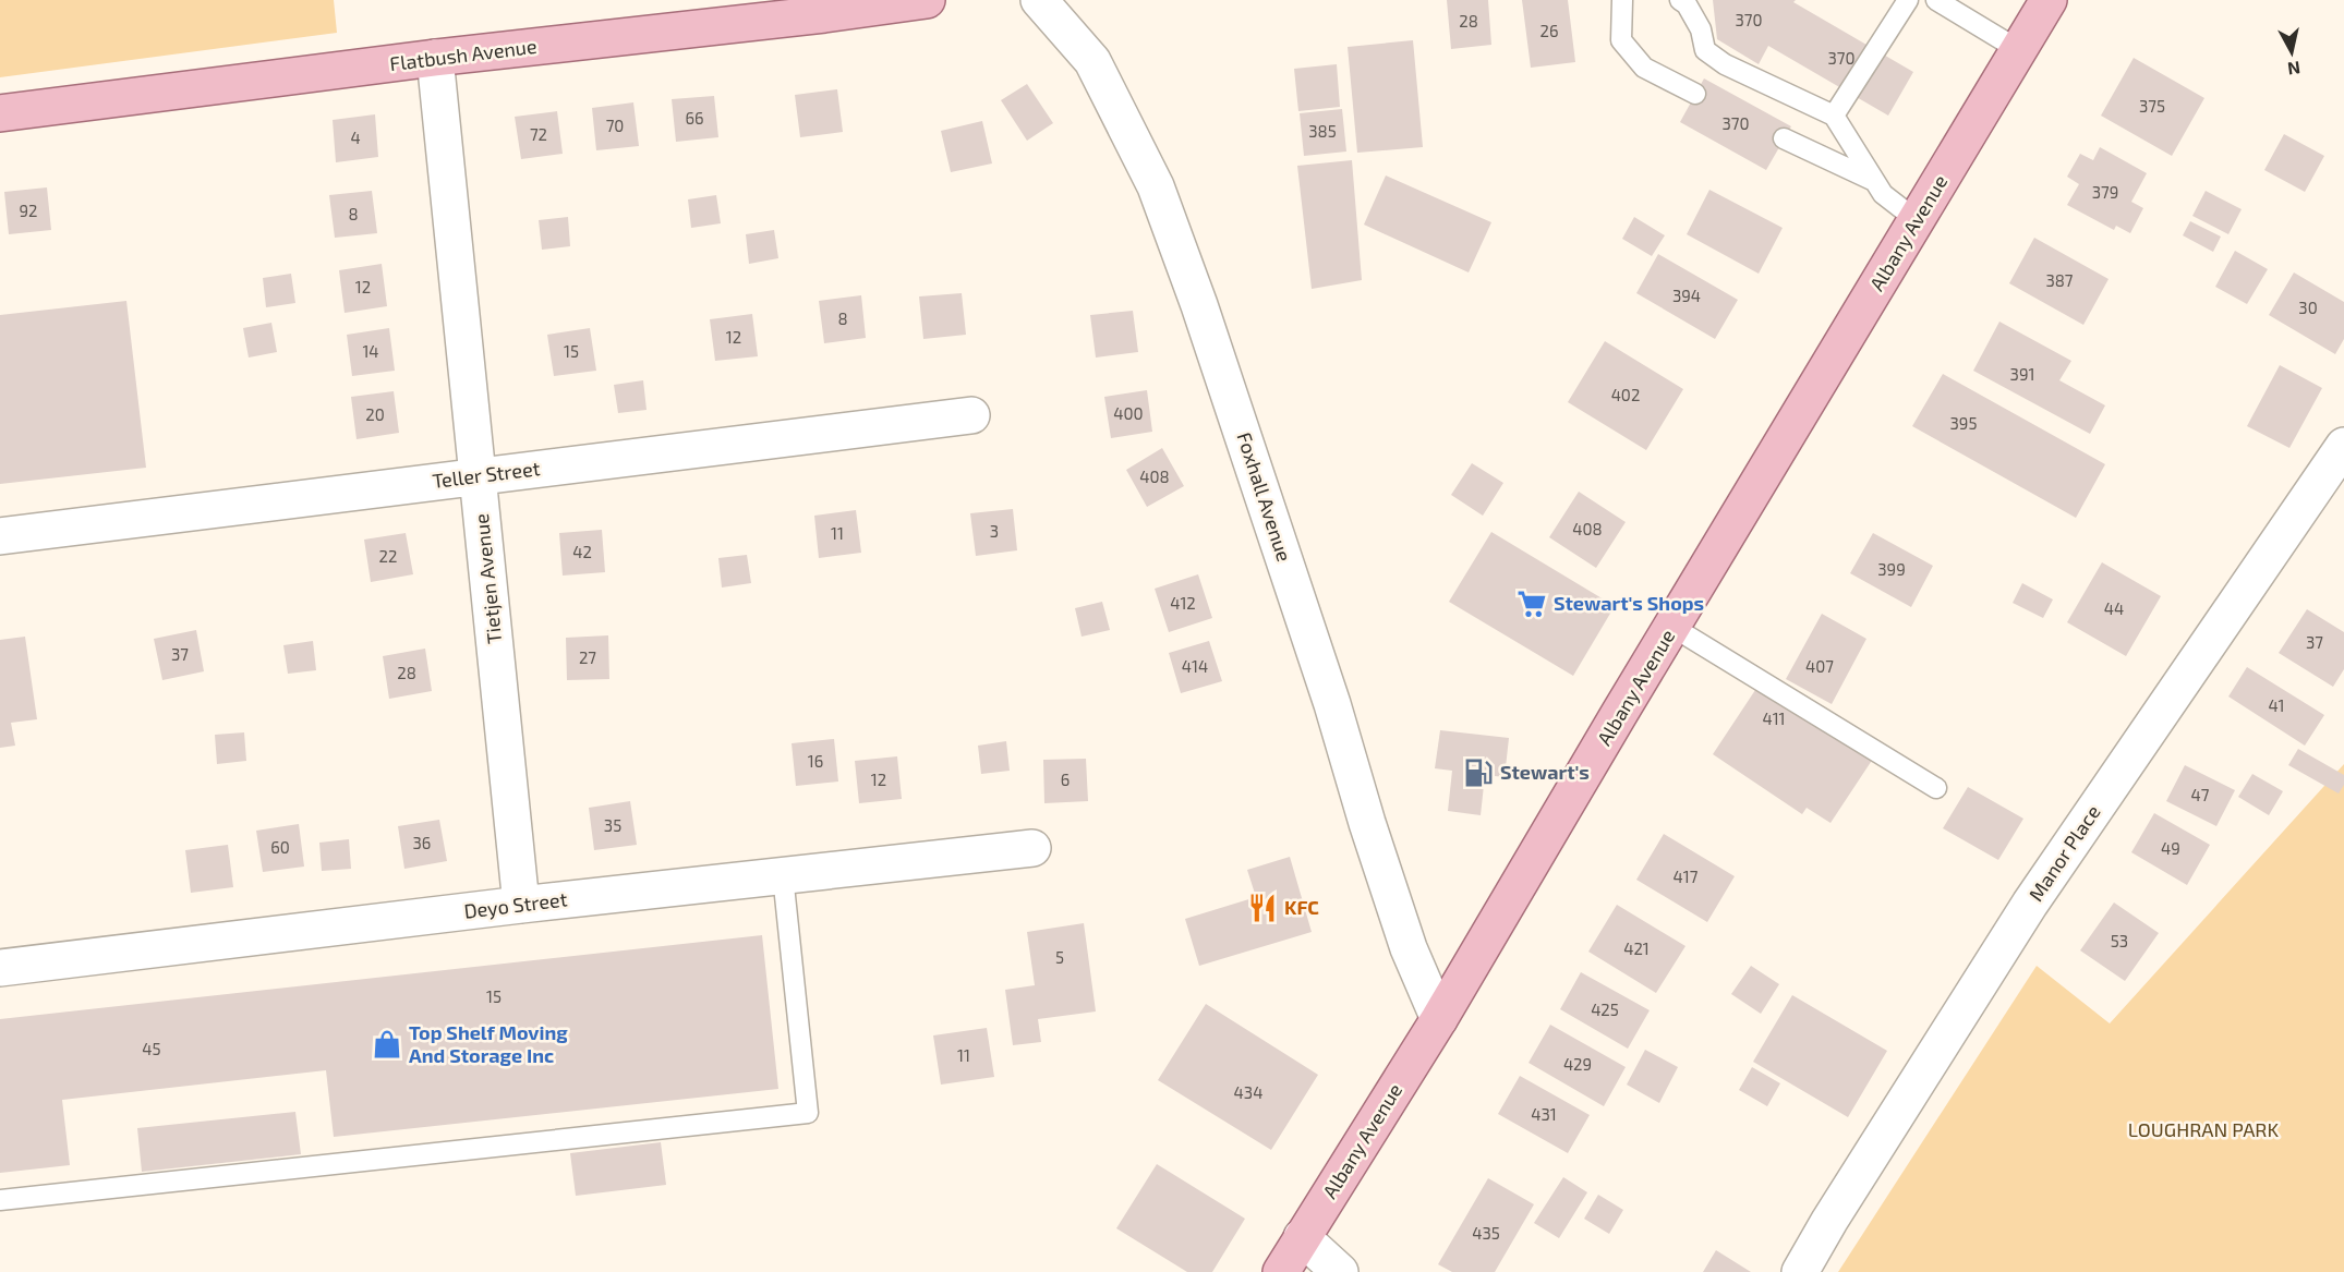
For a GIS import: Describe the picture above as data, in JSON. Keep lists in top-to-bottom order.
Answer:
{
  "streets": {
    "main road": ["Flatbush Avenue", "Albany Avenue"],
    "street": [
      "Teller Street",
      "Foxhall Avenue",
      "Tietjen Avenue",
      "Manor Place",
      "Deyo Street"
    ]
  },
  "crossings": [
    ["Flatbush Avenue", "Tietjen Avenue"],
    ["Albany Avenue", "Foxhall Avenue"],
    ["Teller Street", "Tietjen Avenue"],
    ["Tietjen Avenue", "Deyo Street"]
  ],
  "parks": ["LOUGHRAN PARK"],
  "places": {
    "supermarket": ["Stewart's Shops"],
    "fuel station": ["Stewart's"],
    "restaurant": ["KFC"],
    "shop": ["Top Shelf Moving And Storage Inc"]
  },
  "house_numbers": [
    "370",
    "28",
    "26",
    "370",
    "375",
    "66",
    "370",
    "70",
    "385",
    "72",
    "4",
    "379",
    "92",
    "8",
    "387",
    "12",
    "394",
    "30",
    "8",
    "12",
    "14",
    "15",
    "391",
    "402",
    "400",
    "20",
    "395",
    "408",
    "408",
    "3",
    "11",
    "42",
    "22",
    "399",
    "412",
    "44",
    "37",
    "37",
    "27",
    "414",
    "407",
    "28",
    "41",
    "411",
    "16",
    "12",
    "6",
    "47",
    "35",
    "36",
    "60",
    "49",
    "417",
    "53",
    "421",
    "5",
    "15",
    "425",
    "45",
    "11",
    "429",
    "434",
    "431",
    "435"
  ],
  "north": "bottom"
}
